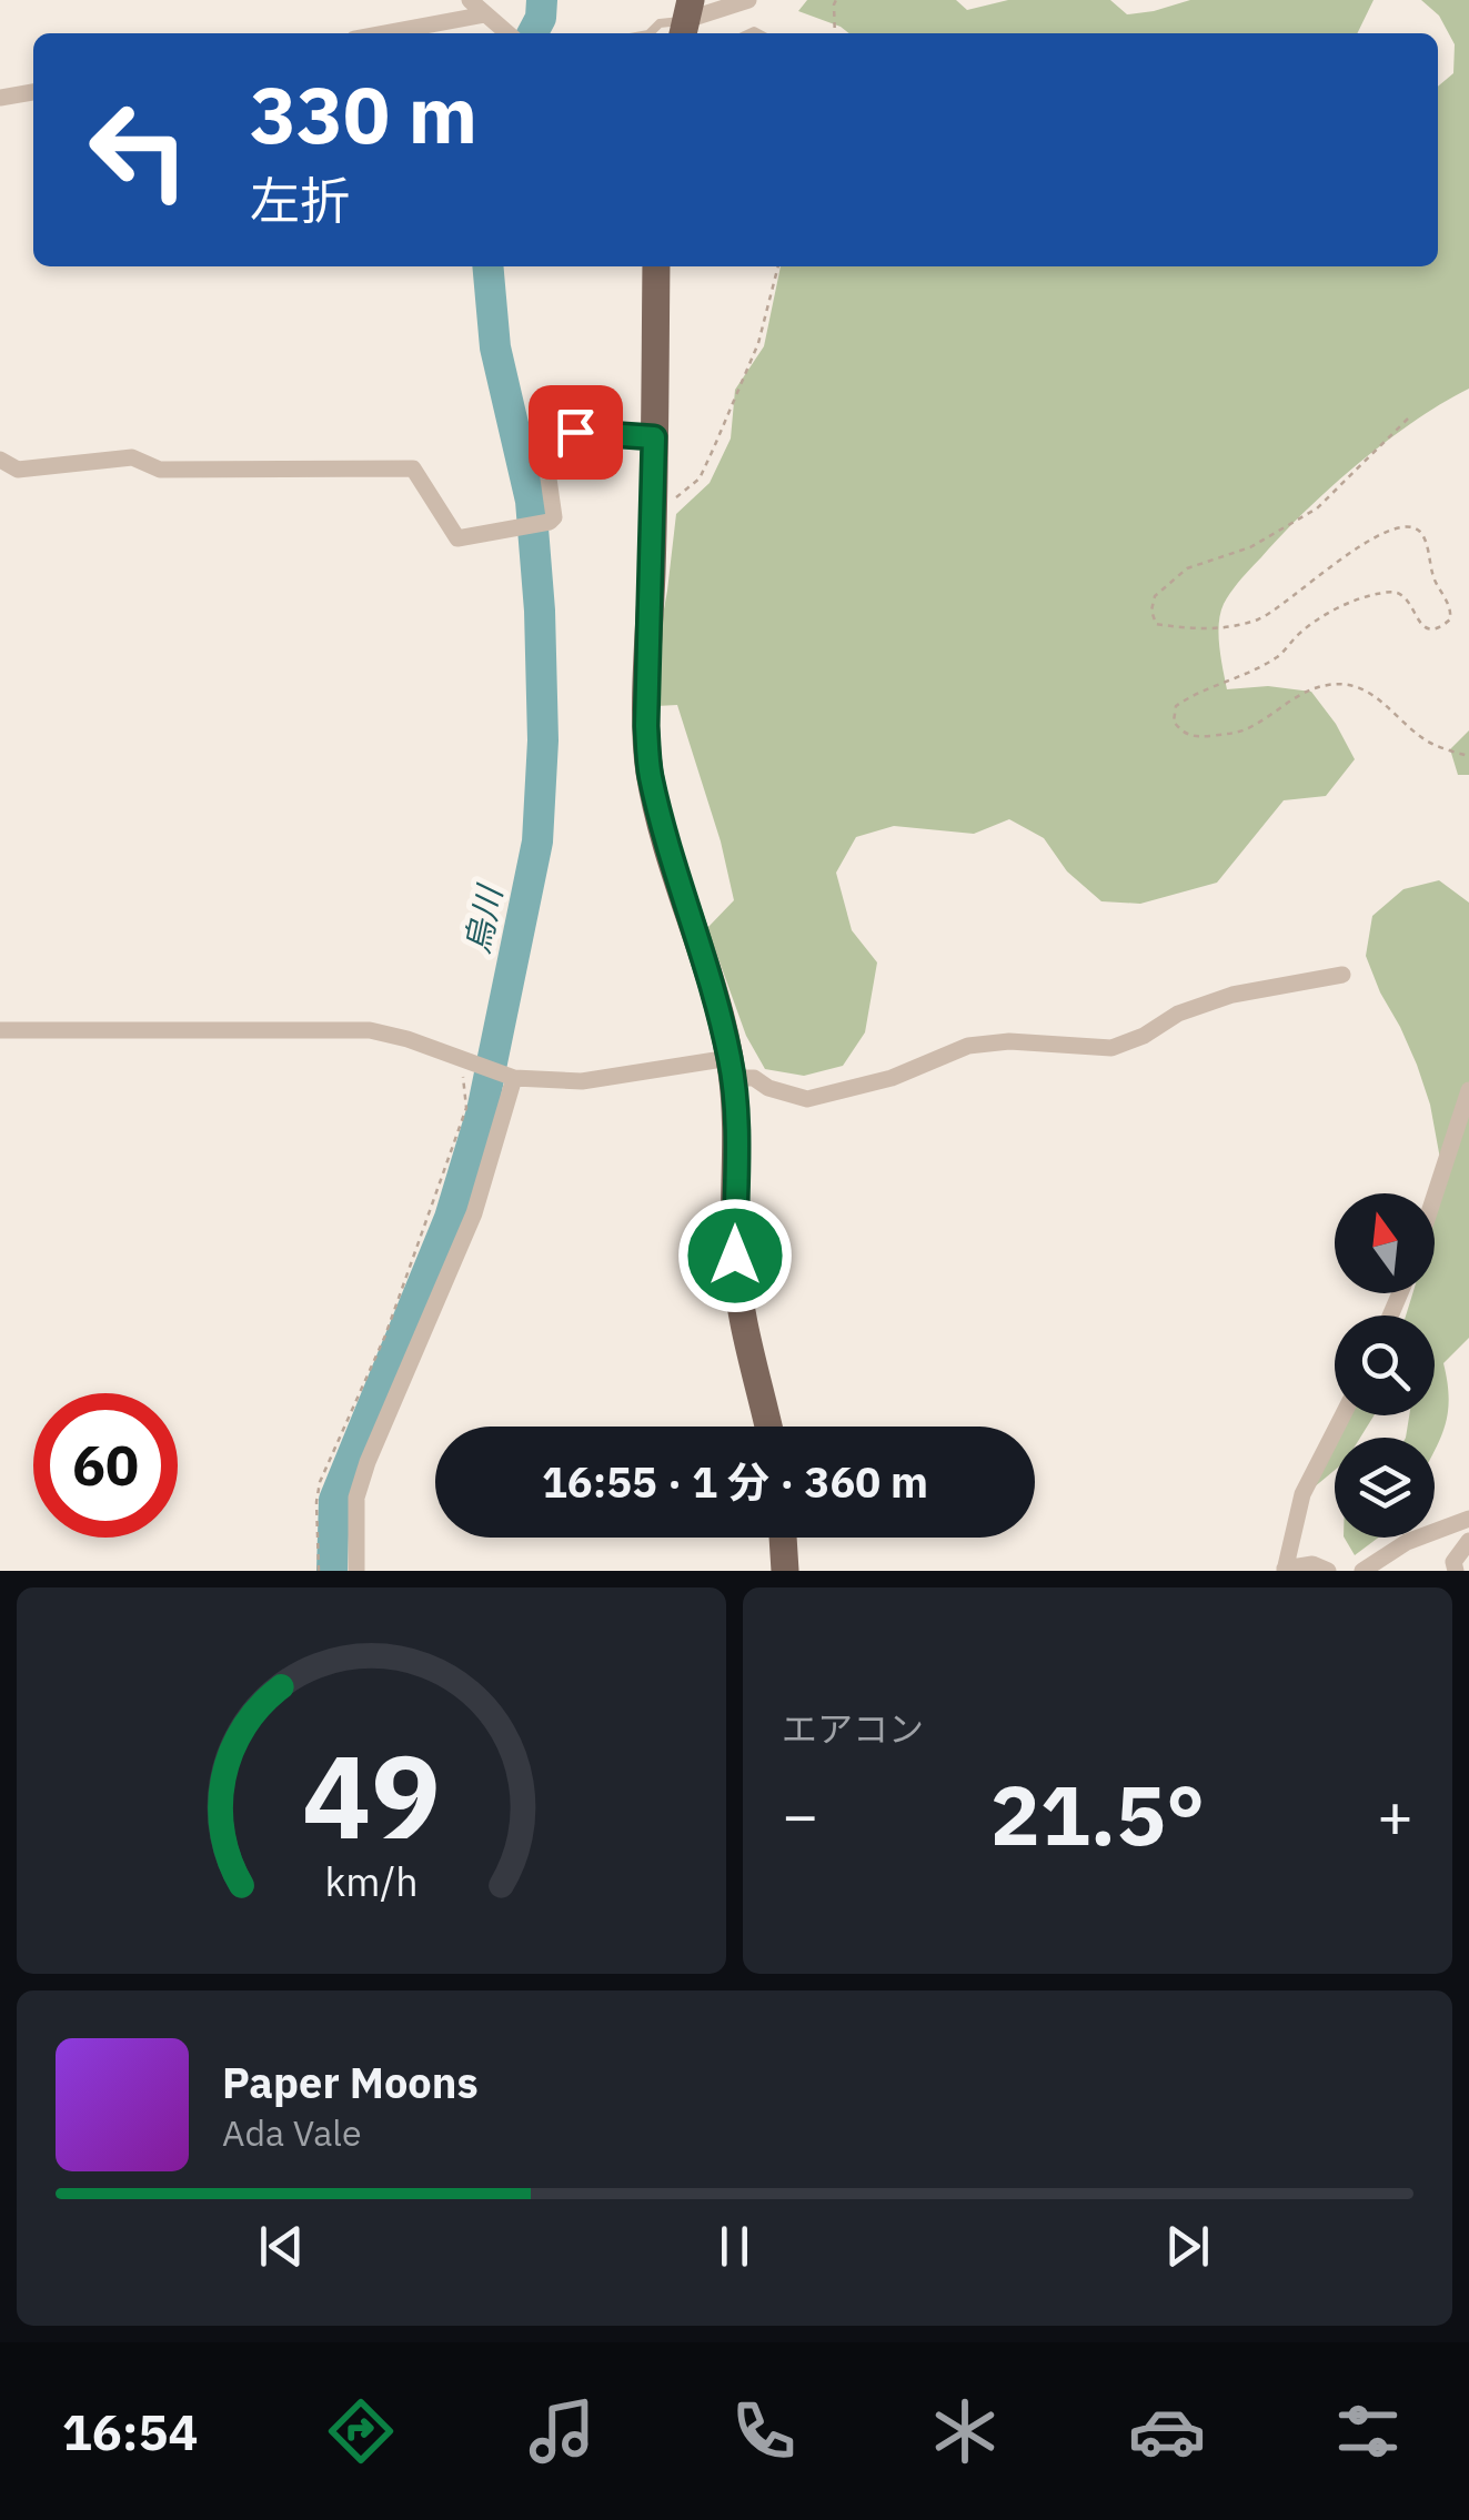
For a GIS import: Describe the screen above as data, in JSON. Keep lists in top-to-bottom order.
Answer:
{
  "water": ["烏川"],
  "north": "top",
  "page": {
    "turn": ["330 m", "左折"],
    "limit": "60",
    "trip": "16:55 · 1 分 · 360 m",
    "tile": "エアコン",
    "heat": ["−", "21.5°", "+"],
    "song": ["Paper Moons", "Ada Vale"],
    "tabs": "16:54",
    "gauge": ["49", "km/h"]
  }
}
